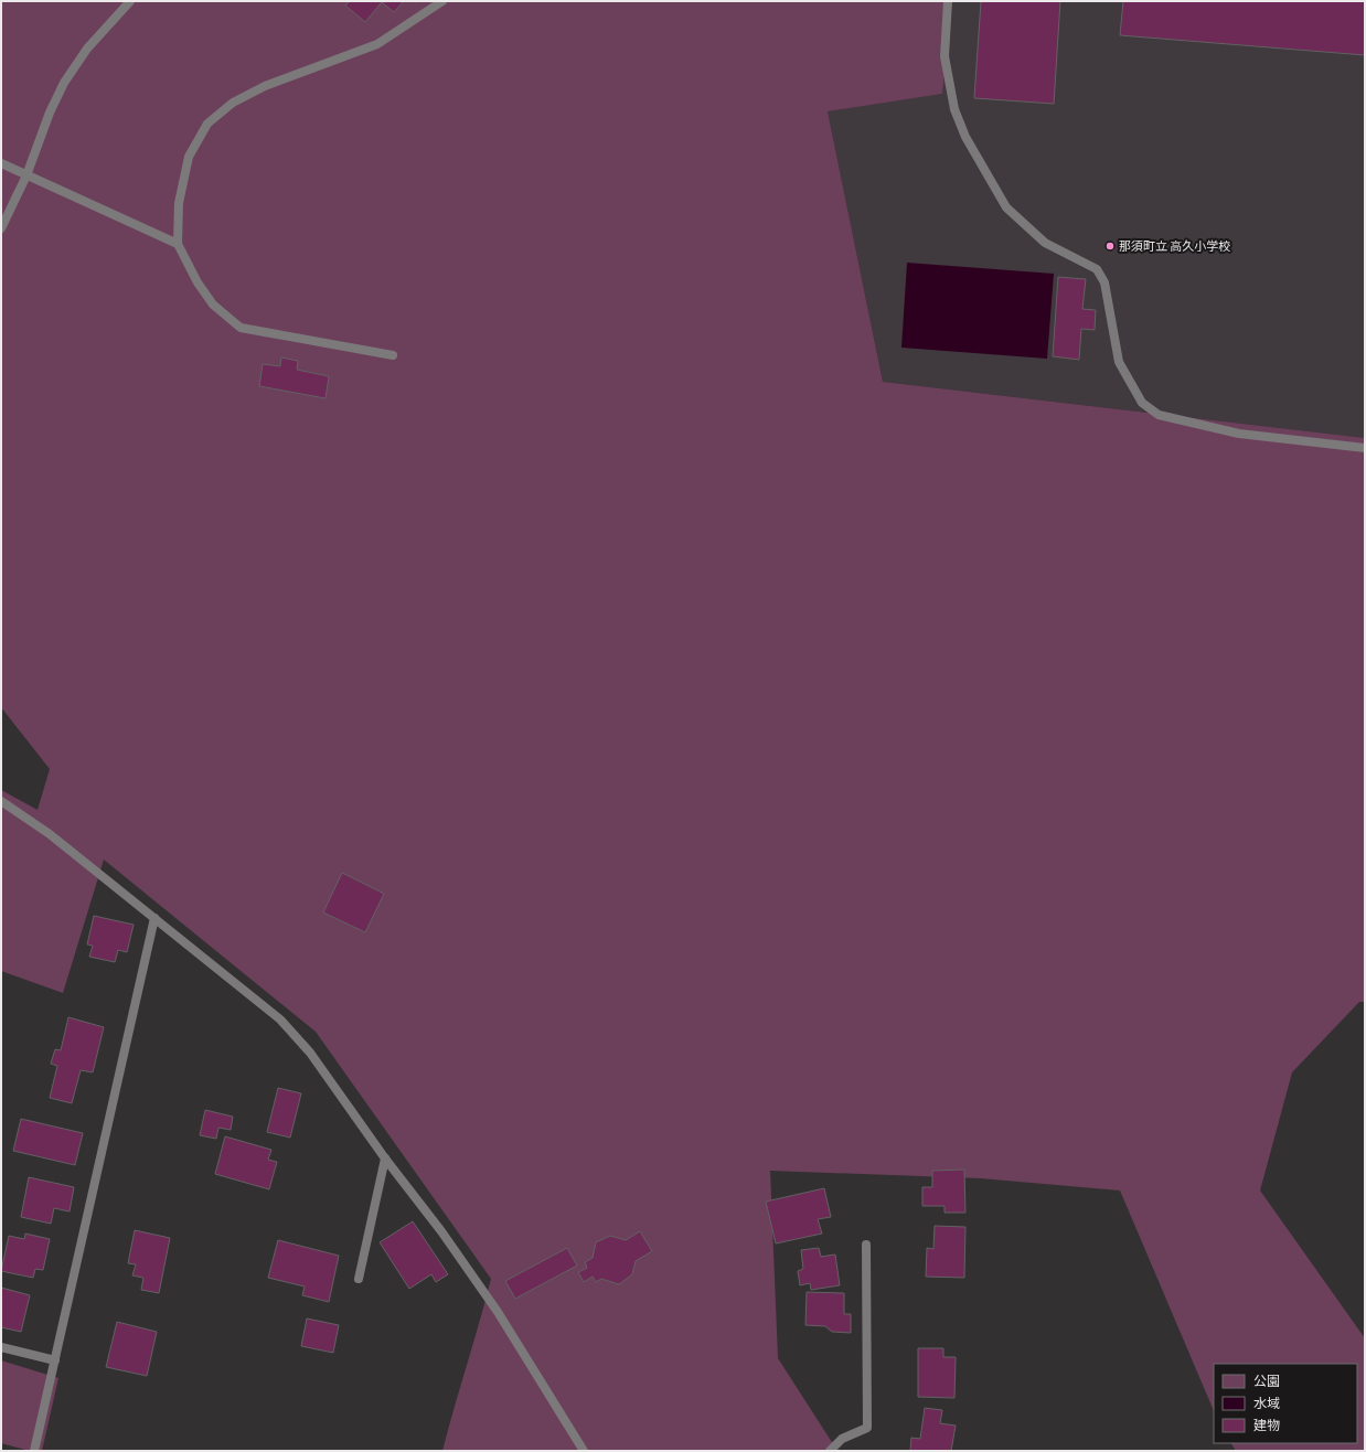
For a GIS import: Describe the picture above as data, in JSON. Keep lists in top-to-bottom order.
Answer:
{
  "places": ["那須町立 高久小学校"],
  "legend": ["公園", "水域", "建物"]
}
